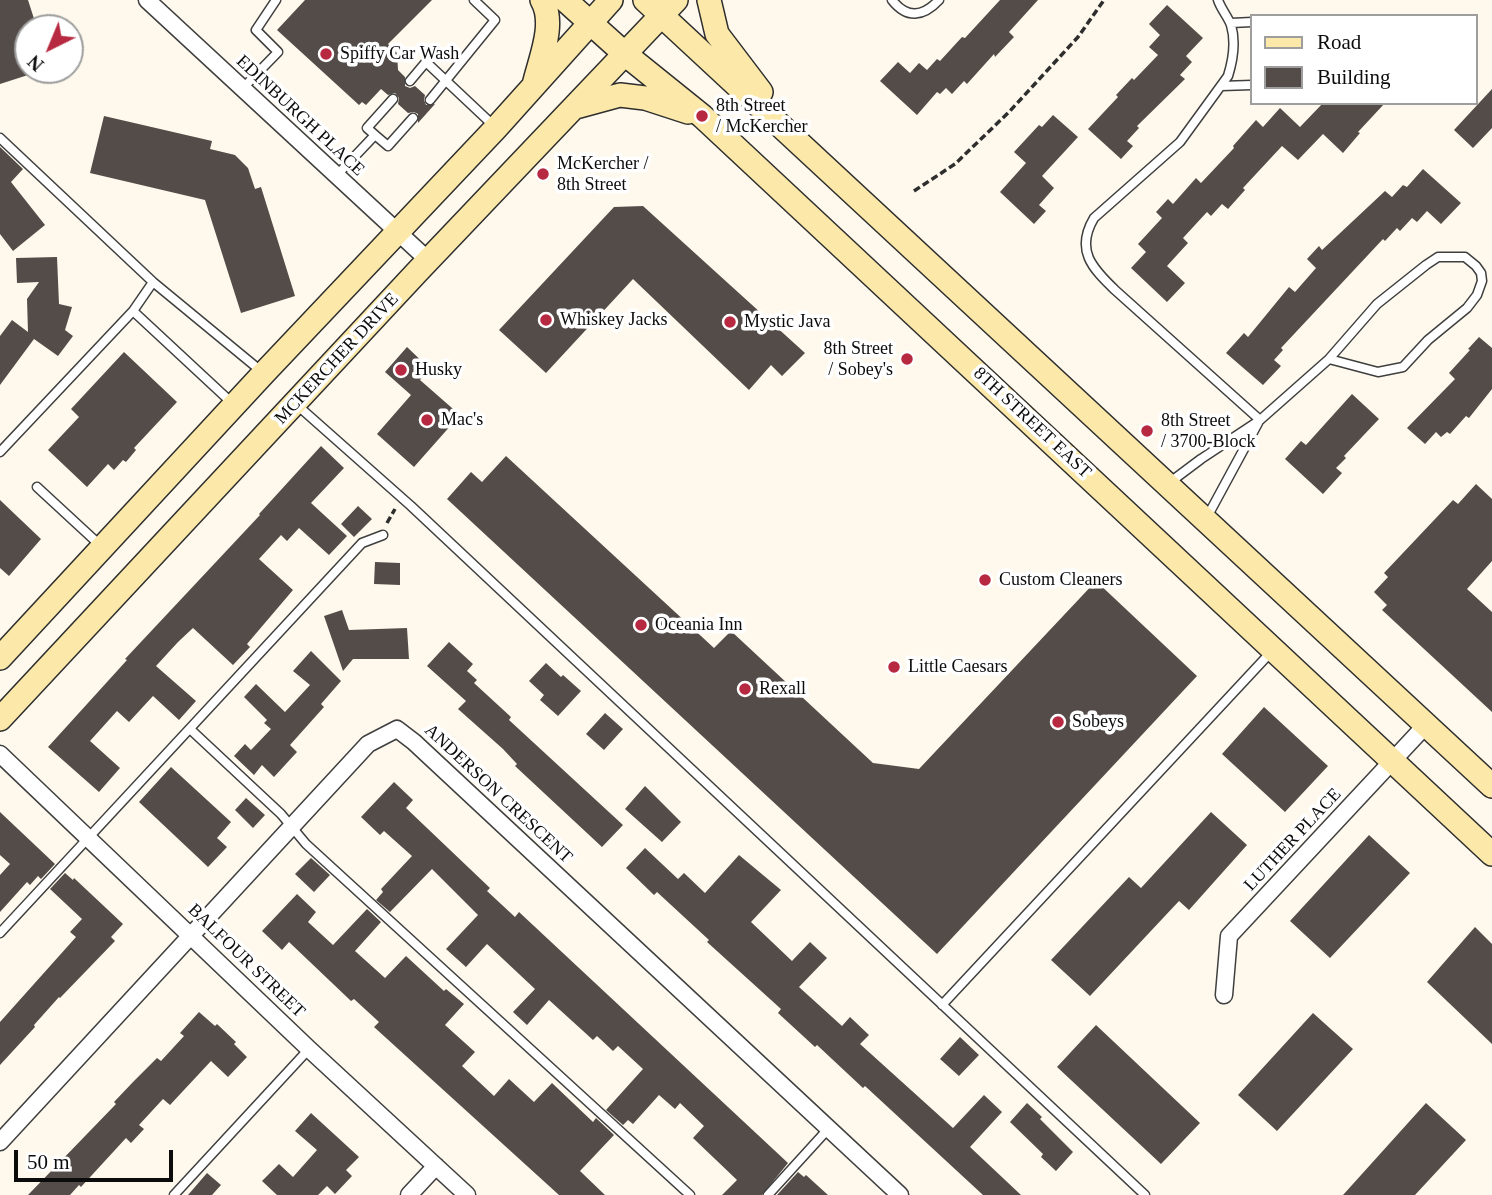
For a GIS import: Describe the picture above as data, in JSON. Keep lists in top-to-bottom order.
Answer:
{
  "streets": {
    "main road": ["MCKERCHER DRIVE", "8TH STREET EAST"],
    "street": [
      "EDINBURGH PLACE",
      "ANDERSON CRESCENT",
      "LUTHER PLACE",
      "BALFOUR STREET"
    ]
  },
  "crossings": [
    ["EDINBURGH PLACE", "MCKERCHER DRIVE"],
    ["MCKERCHER DRIVE", "8TH STREET EAST"],
    ["8TH STREET EAST", "LUTHER PLACE"],
    ["ANDERSON CRESCENT", "BALFOUR STREET"]
  ],
  "places": [
    "Spiffy Car Wash",
    "8th Street / McKercher",
    "McKercher / 8th Street",
    "Whiskey Jacks",
    "Mystic Java",
    "8th Street / Sobey's",
    "Husky",
    "Mac's",
    "8th Street / 3700-Block",
    "Custom Cleaners",
    "Oceania Inn",
    "Little Caesars",
    "Rexall",
    "Sobeys"
  ],
  "legend": ["Road", "Building"],
  "scale_bar": "50 m",
  "north": "bottom left"
}
